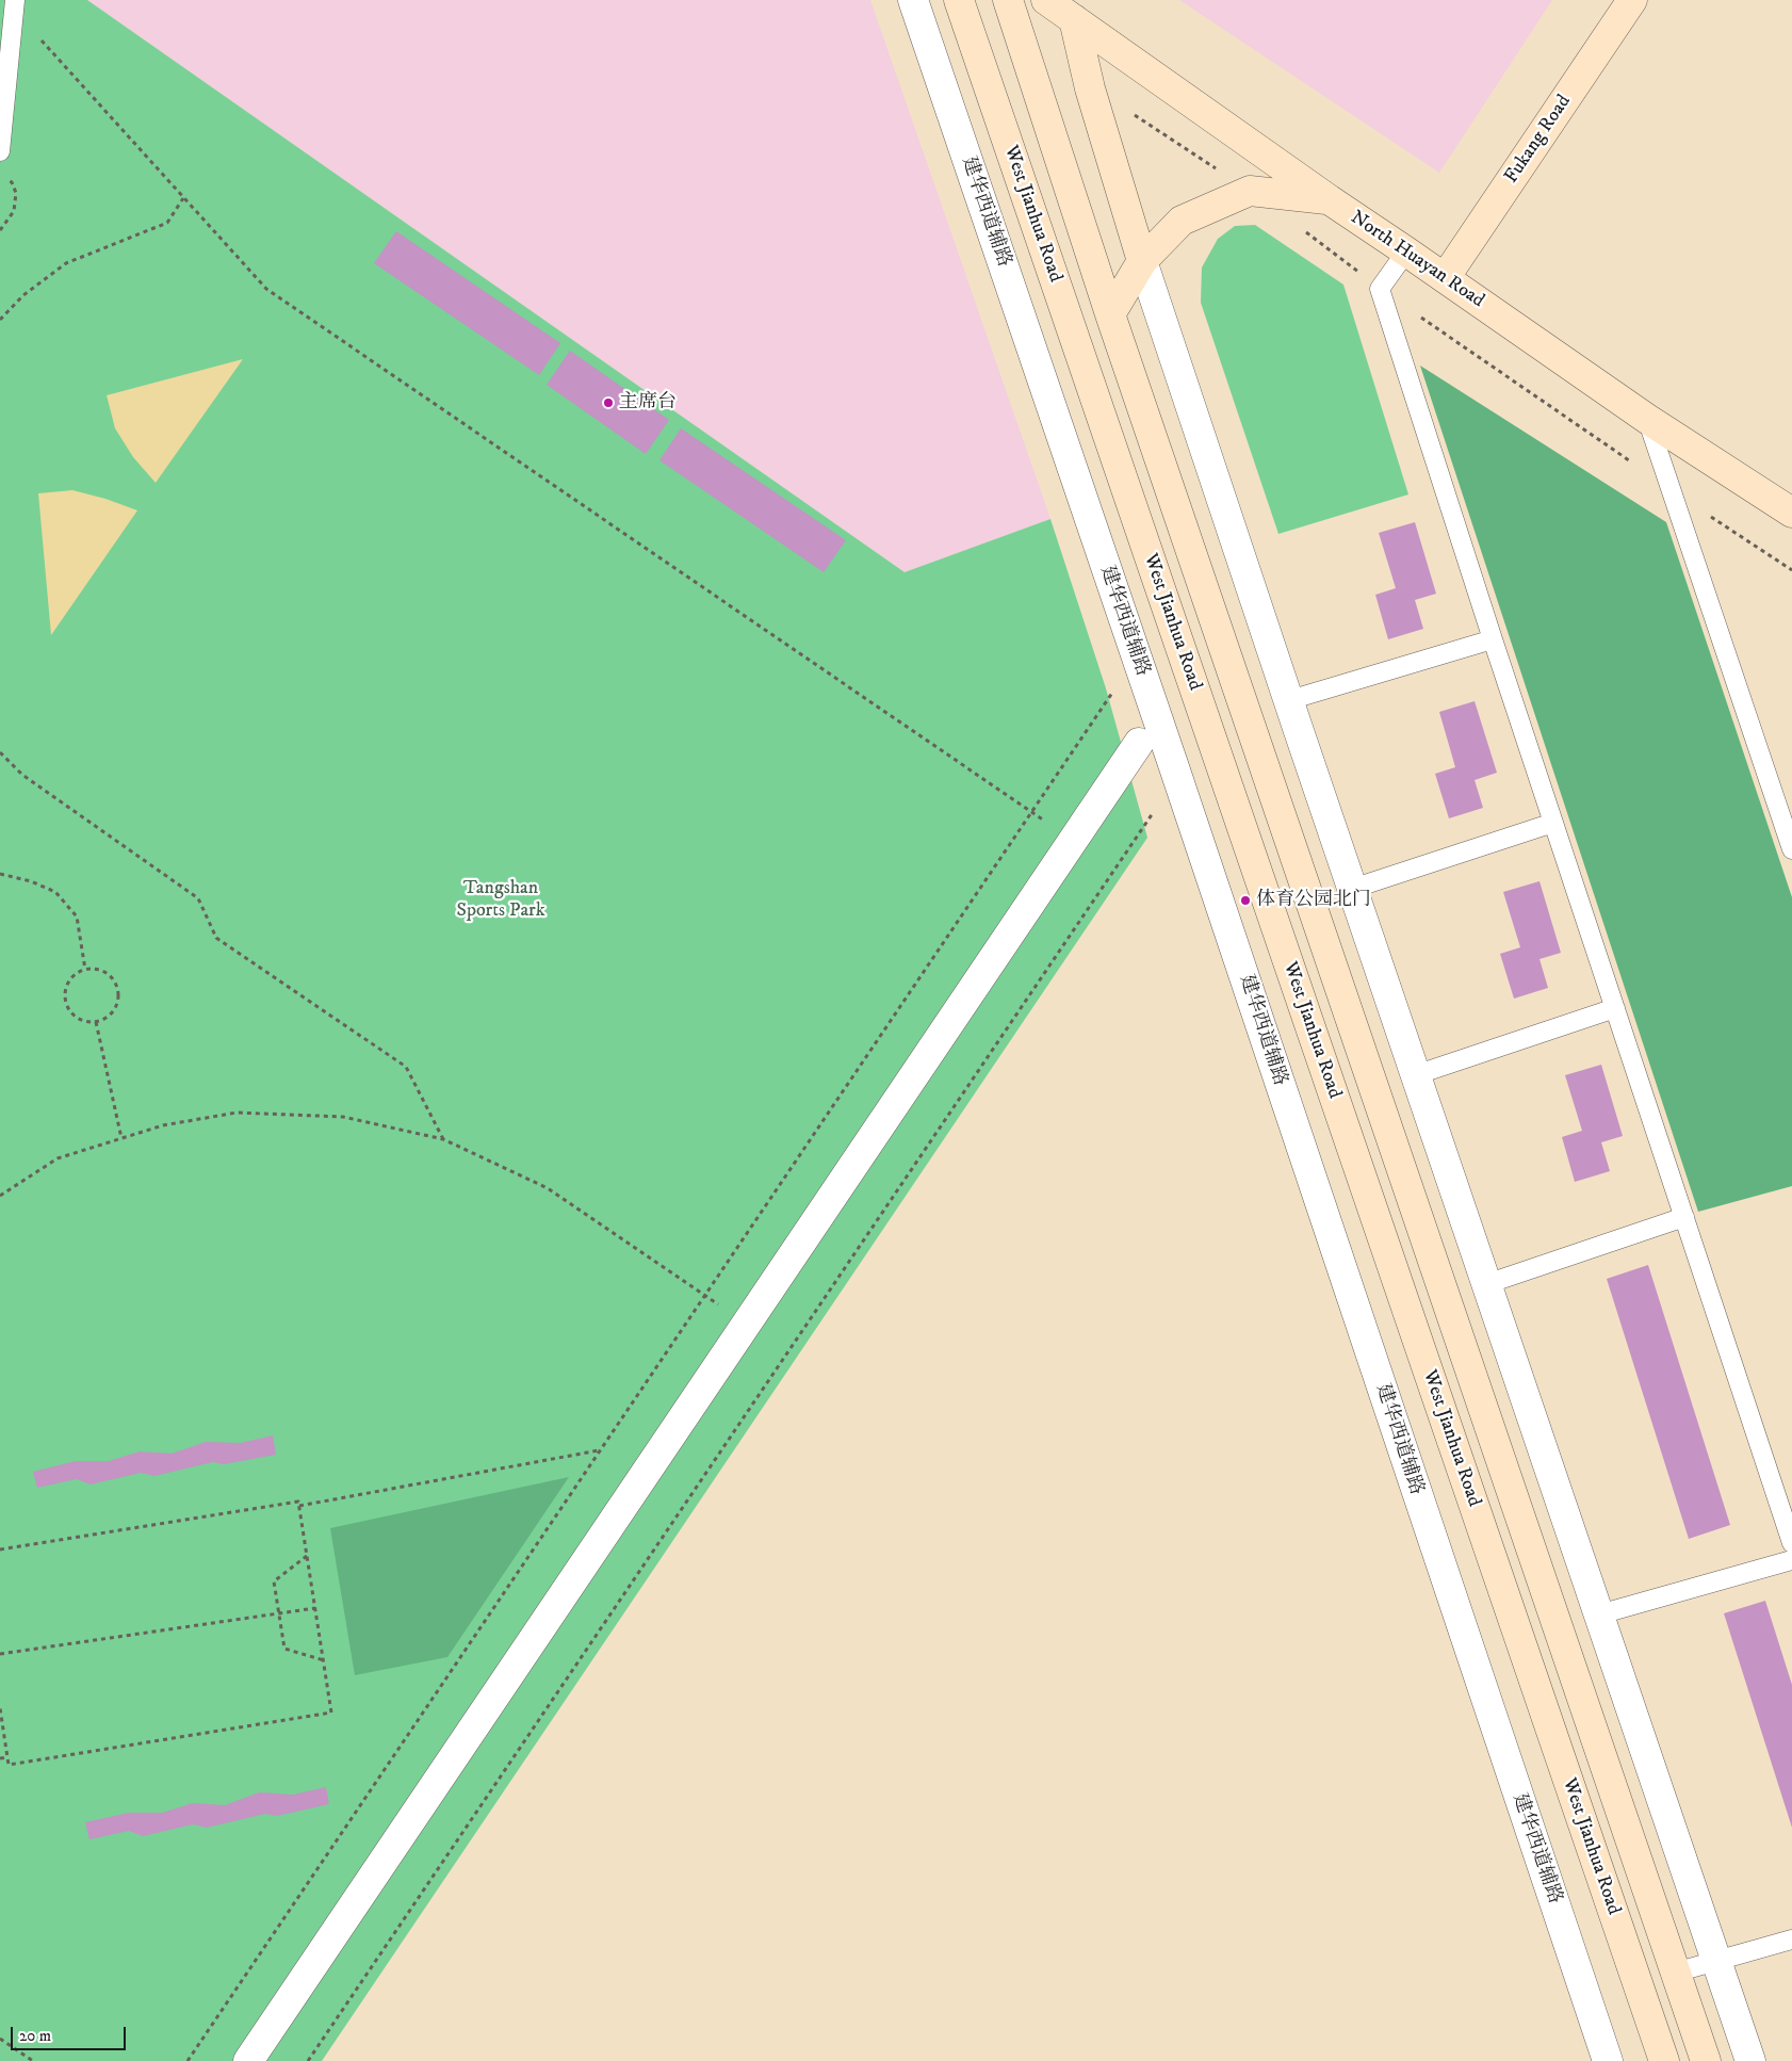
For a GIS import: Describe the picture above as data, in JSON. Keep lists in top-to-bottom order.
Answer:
{
  "streets": {
    "main road": ["Fukang Road", "West Jianhua Road", "North Huayan Road"],
    "street": ["建华西道辅路"]
  },
  "crossings": [
    ["Fukang Road", "North Huayan Road"]
  ],
  "parks": ["Tangshan Sports Park"],
  "places": ["主席台", "体育公园北门"],
  "scale_bar": "20 m"
}
